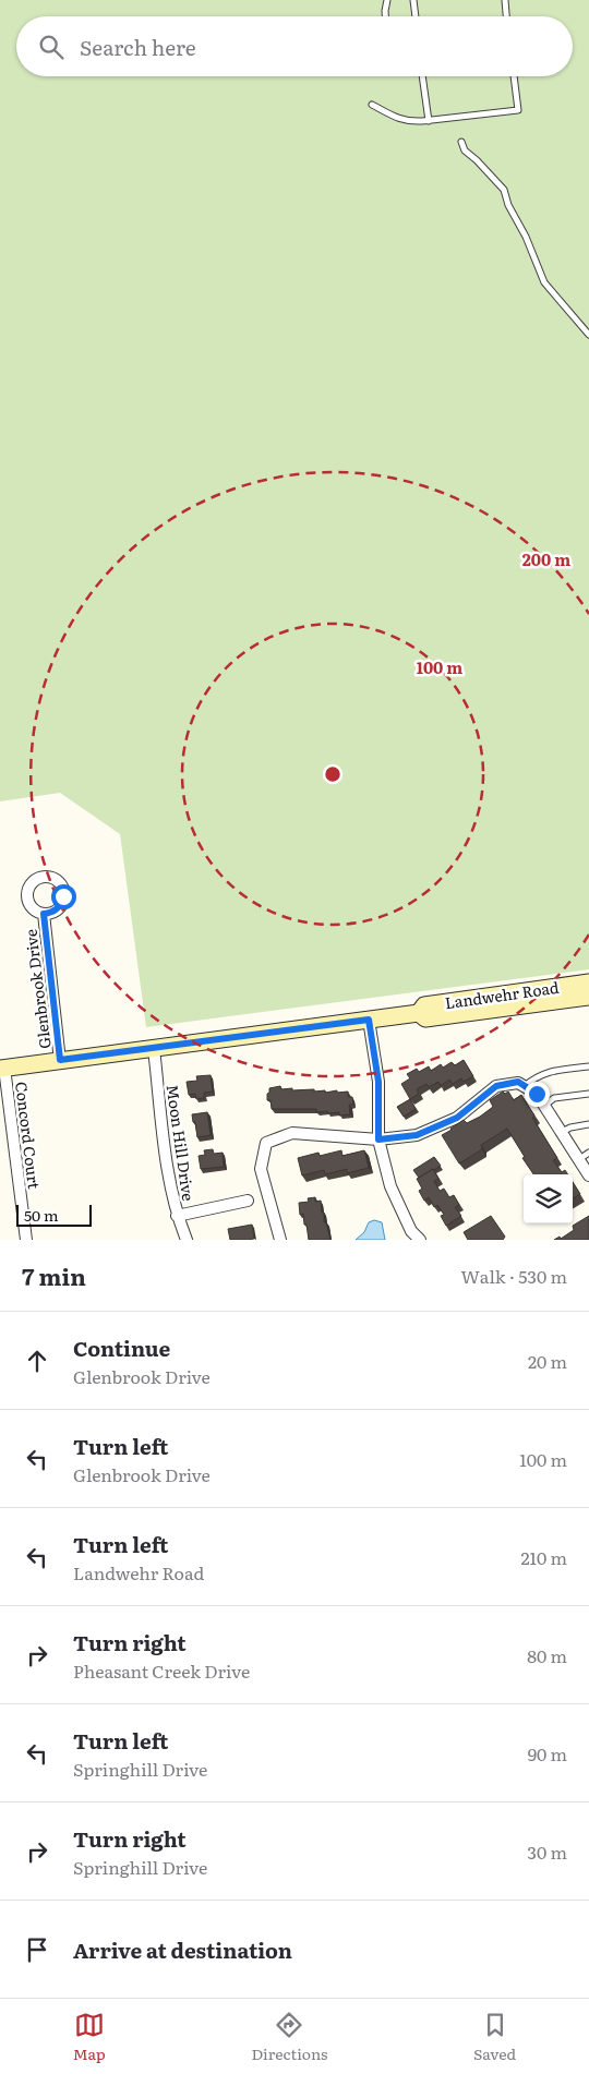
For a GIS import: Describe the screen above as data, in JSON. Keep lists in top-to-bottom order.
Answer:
{
  "streets": {
    "main road": ["Landwehr Road"],
    "street": ["Glenbrook Drive", "Concord Court", "Moon Hill Drive"]
  },
  "crossings": [
    ["Glenbrook Drive", "Landwehr Road"],
    ["Landwehr Road", "Concord Court"],
    ["Landwehr Road", "Moon Hill Drive"]
  ],
  "scale_bar": "50 m",
  "page": {
    "search": "Search here",
    "scale": "50 m",
    "heading": ["7 min", "Walk · 530 m"],
    "list": [
      ["Continue", "Glenbrook Drive", "20 m"],
      ["Turn left", "Glenbrook Drive", "100 m"],
      ["Turn left", "Landwehr Road", "210 m"],
      ["Turn right", "Pheasant Creek Drive", "80 m"],
      ["Turn left", "Springhill Drive", "90 m"],
      ["Turn right", "Springhill Drive", "30 m"],
      "Arrive at destination"
    ],
    "nav": ["Map", "Directions", "Saved"]
  },
  "rings": ["200 m", "100 m"]
}
